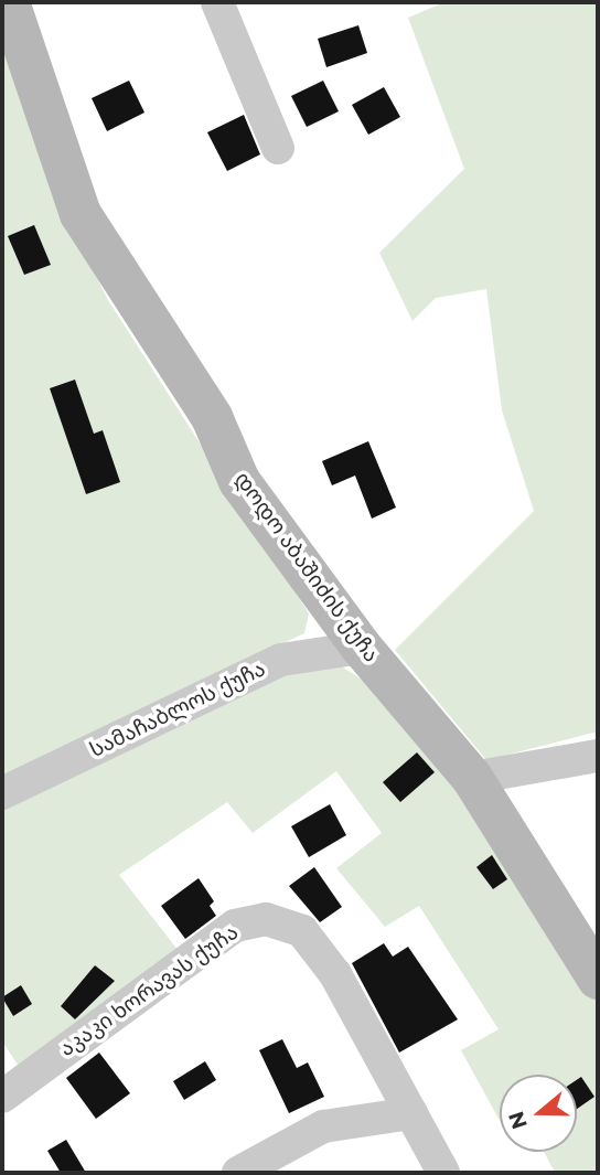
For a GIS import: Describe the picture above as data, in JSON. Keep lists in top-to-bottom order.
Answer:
{
  "streets": {
    "street": ["დოდო აბაშიძის ქუჩა", "სამაჩაბლოს ქუჩა", "აკაკი ხორავას ქუჩა"]
  },
  "crossings": [
    ["დოდო აბაშიძის ქუჩა", "სამაჩაბლოს ქუჩა"]
  ],
  "north": "left"
}
